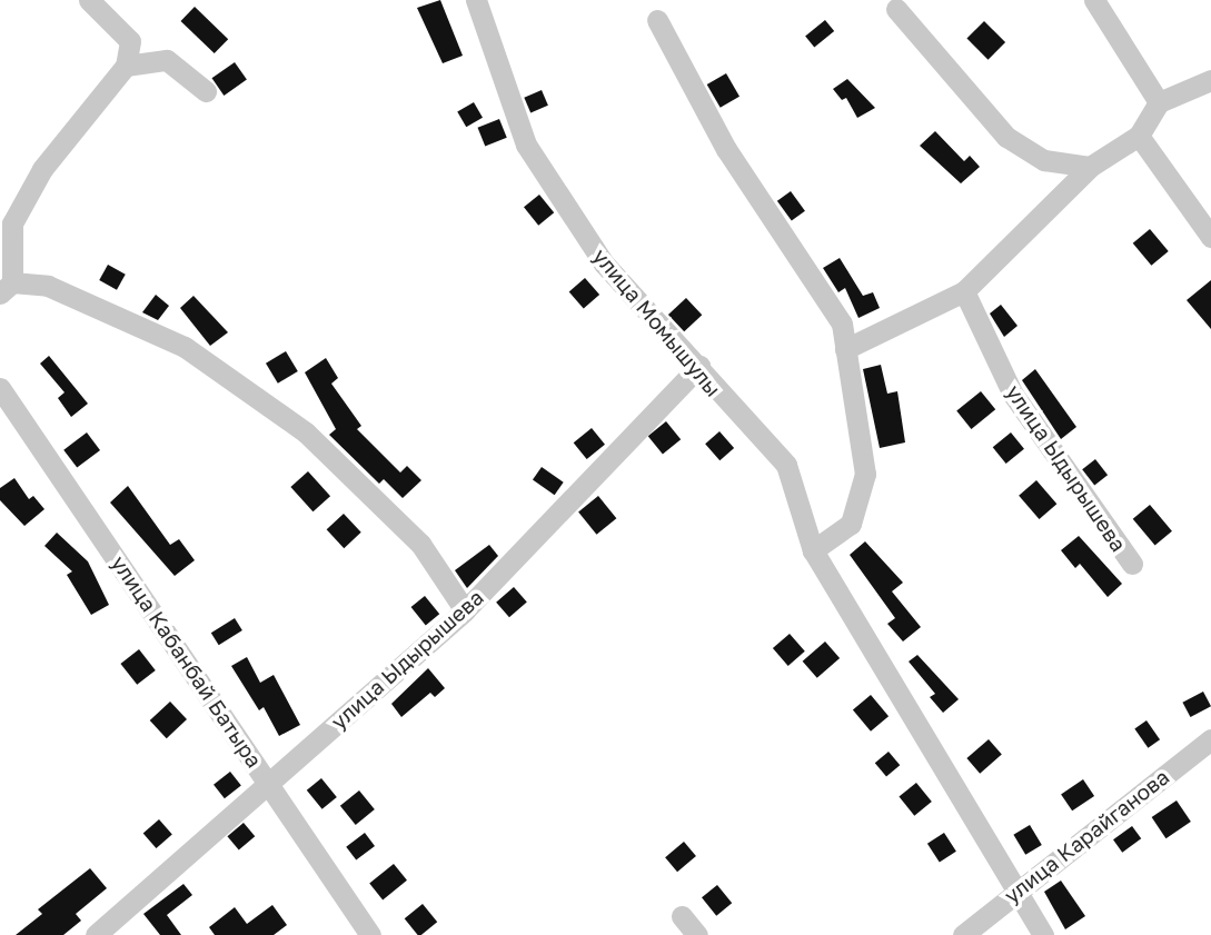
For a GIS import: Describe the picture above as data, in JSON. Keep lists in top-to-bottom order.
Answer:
{
  "streets": {
    "street": [
      "улица Момышулы",
      "улица Ыдырышева",
      "улица Кабанбай Батыра",
      "улица Карайганова"
    ]
  },
  "crossings": [
    ["улица Момышулы", "улица Ыдырышева"],
    ["улица Момышулы", "улица Карайганова"],
    ["улица Ыдырышева", "улица Кабанбай Батыра"]
  ]
}
